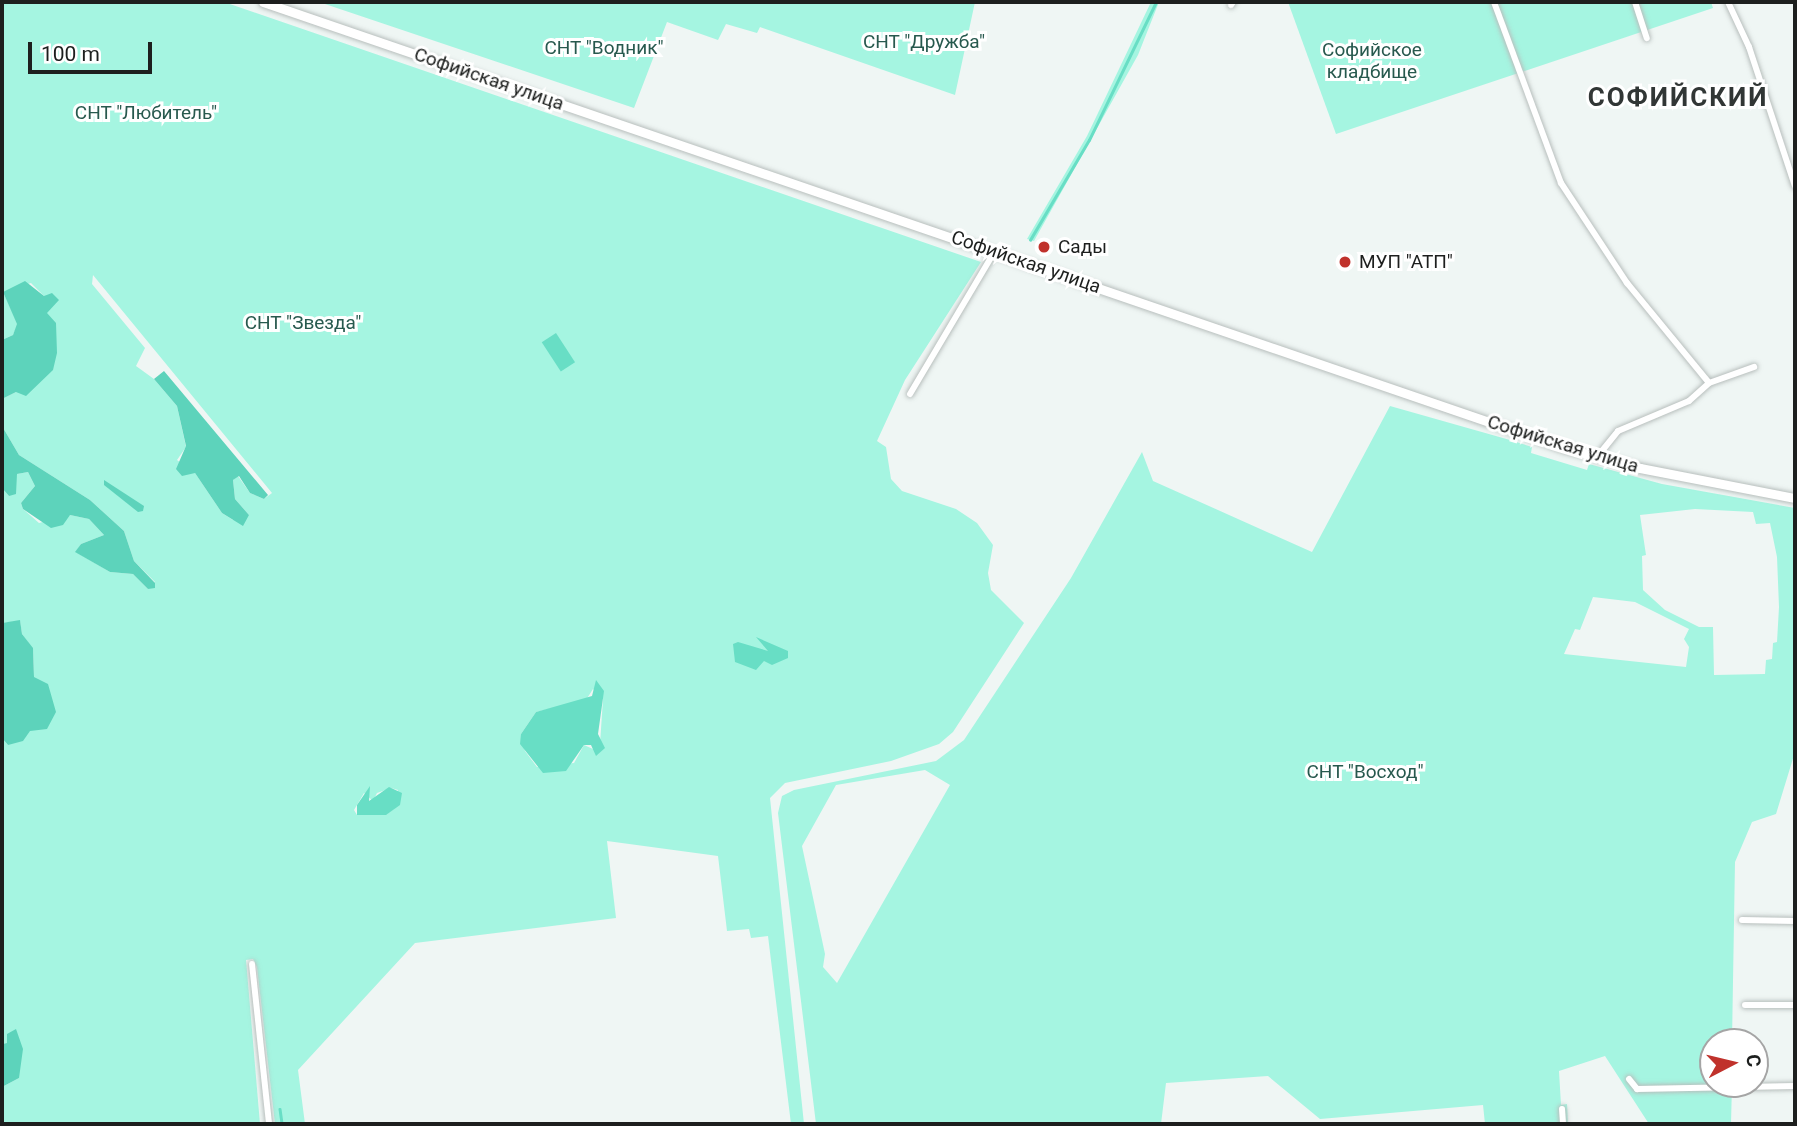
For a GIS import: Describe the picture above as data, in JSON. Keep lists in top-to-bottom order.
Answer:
{
  "streets": {
    "main road": ["Софийская улица"]
  },
  "districts": ["СОФИЙСКИЙ"],
  "parks": [
    "СНТ \"Дружба\"",
    "СНТ \"Водник\"",
    "Софийское кладбище",
    "СНТ \"Любитель\"",
    "СНТ \"Звезда\"",
    "СНТ \"Восход\""
  ],
  "places": ["Сады", "МУП \"АТП\""],
  "scale_bar": "100 m",
  "north": "right"
}
